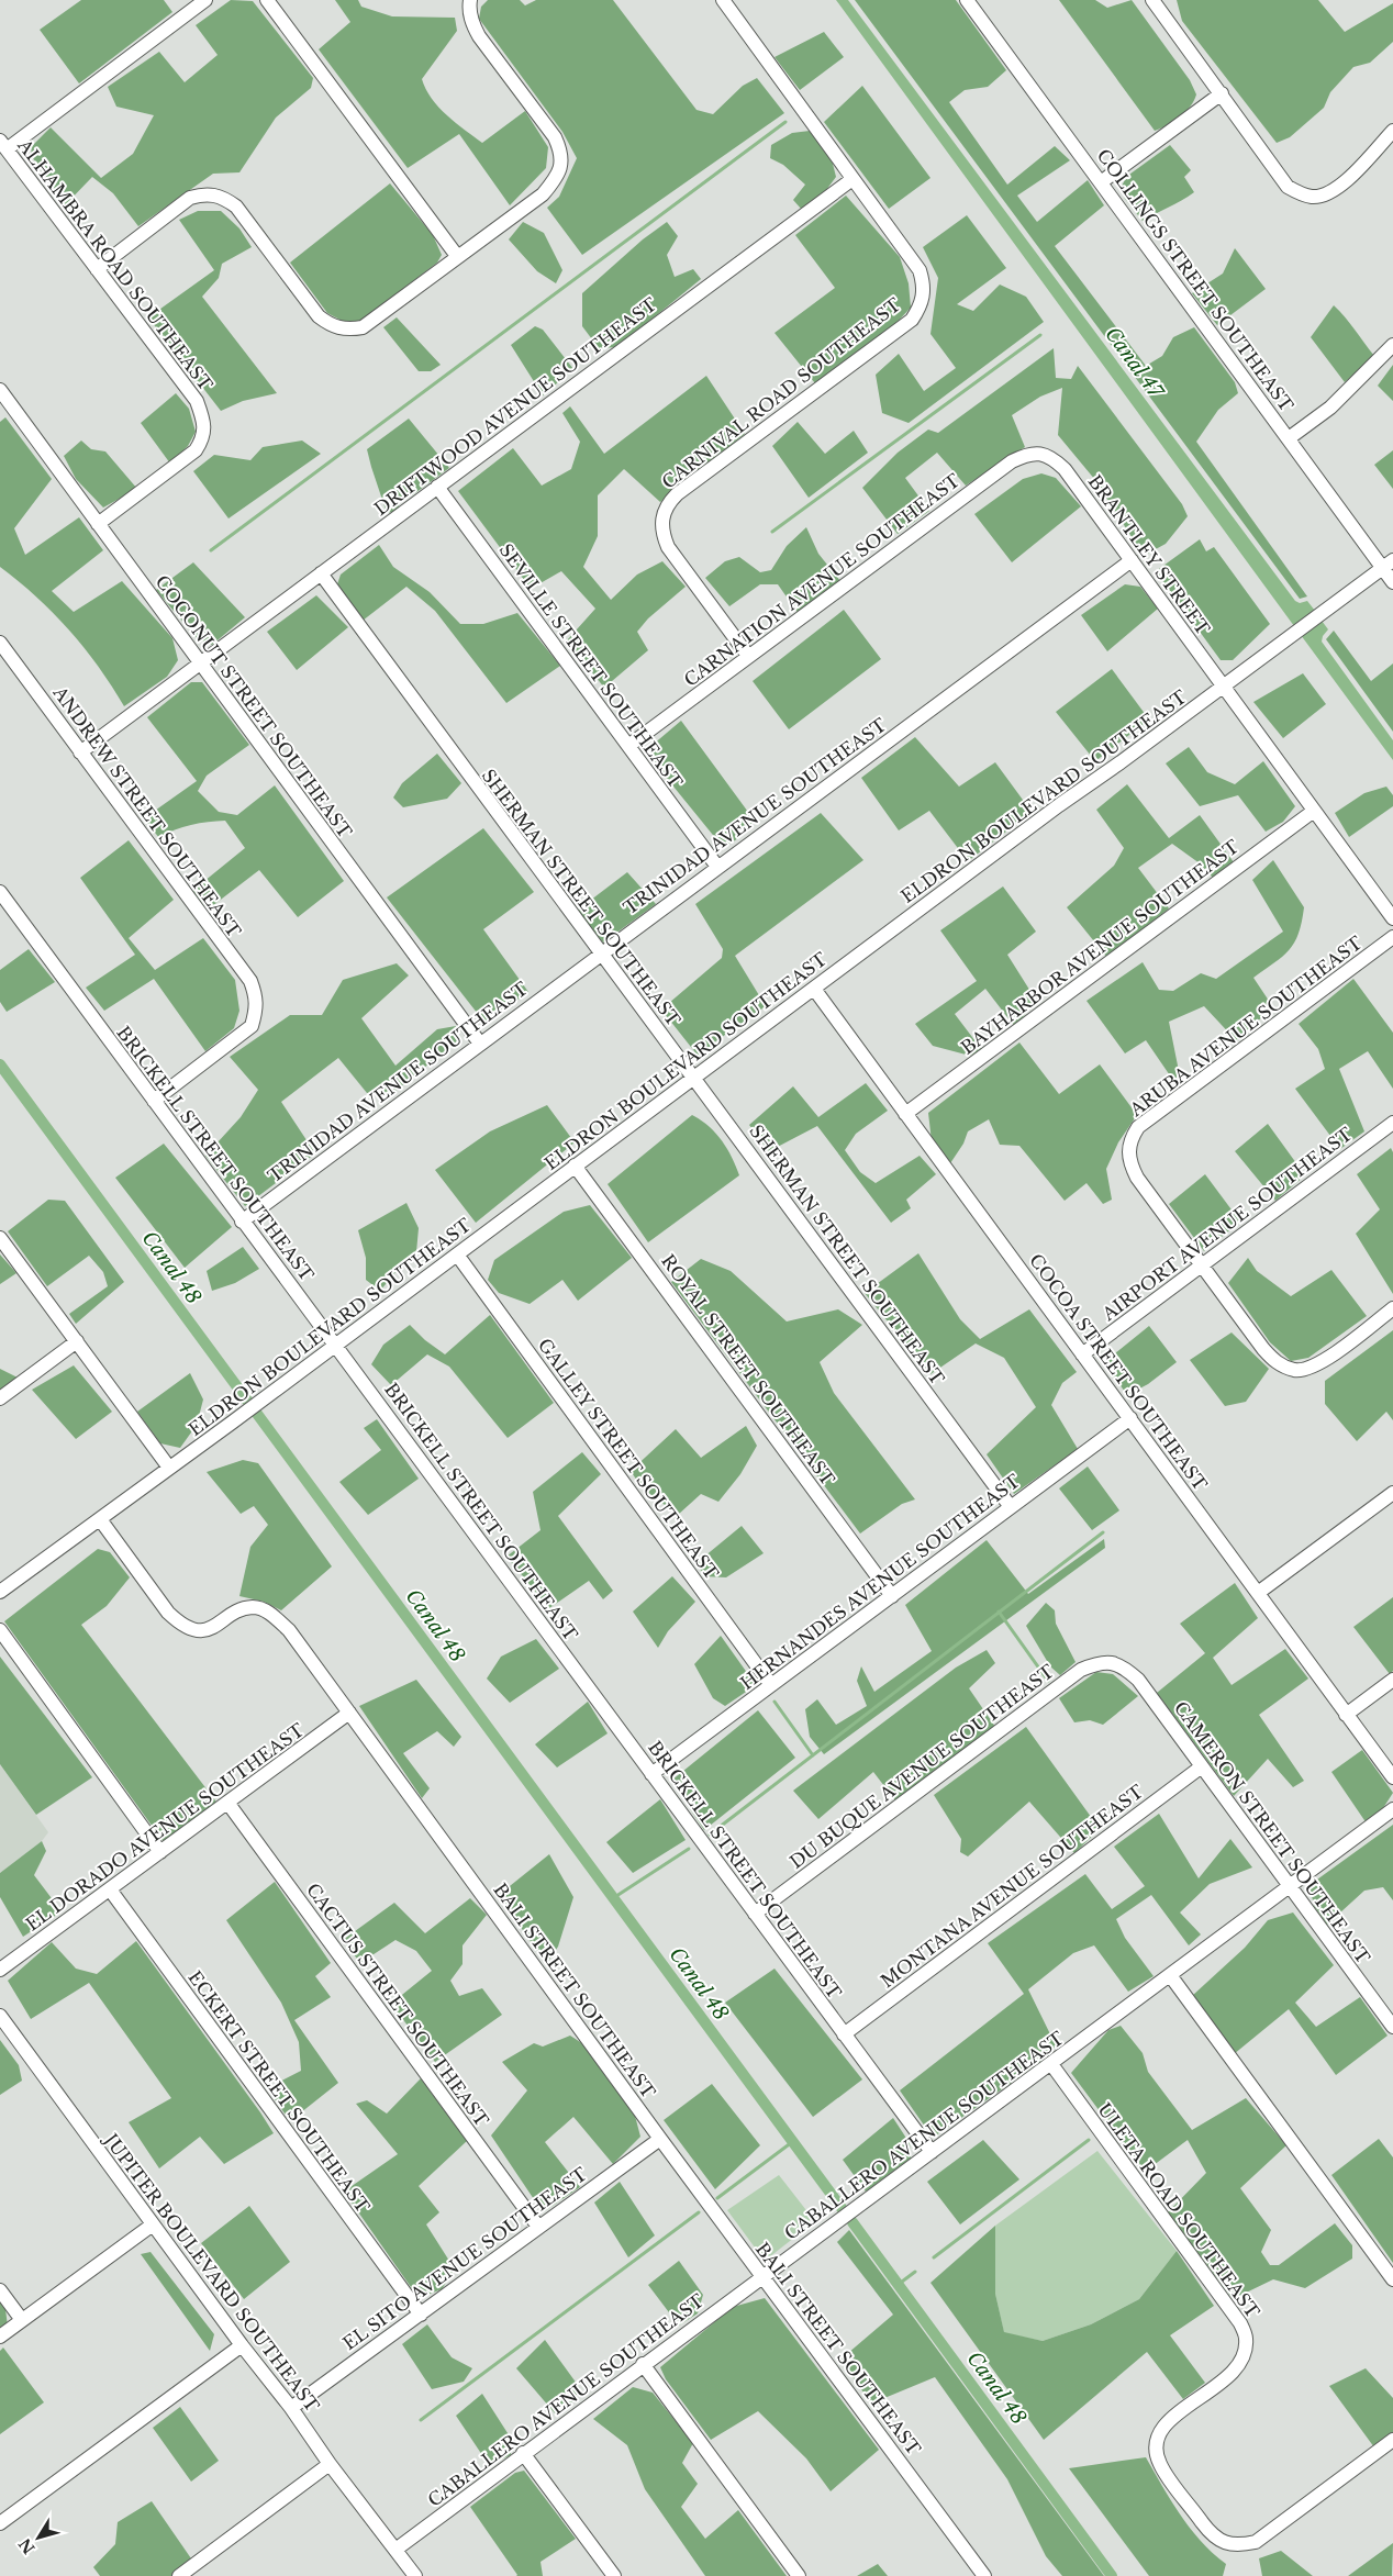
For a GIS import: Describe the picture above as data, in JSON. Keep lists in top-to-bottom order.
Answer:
{
  "streets": {
    "street": [
      "ALHAMBRA ROAD SOUTHEAST",
      "COLLINGS STREET SOUTHEAST",
      "CARNIVAL ROAD SOUTHEAST",
      "DRIFTWOOD AVENUE SOUTHEAST",
      "BRANTLEY STREET",
      "CARNATION AVENUE SOUTHEAST",
      "SEVILLE STREET SOUTHEAST",
      "COCONUT STREET SOUTHEAST",
      "ELDRON BOULEVARD SOUTHEAST",
      "ANDREW STREET SOUTHEAST",
      "TRINIDAD AVENUE SOUTHEAST",
      "SHERMAN STREET SOUTHEAST",
      "BAYHARBOR AVENUE SOUTHEAST",
      "ARUBA AVENUE SOUTHEAST",
      "BRICKELL STREET SOUTHEAST",
      "AIRPORT AVENUE SOUTHEAST",
      "ROYAL STREET SOUTHEAST",
      "COCOA STREET SOUTHEAST",
      "GALLEY STREET SOUTHEAST",
      "HERNANDES AVENUE SOUTHEAST",
      "DU BUQUE AVENUE SOUTHEAST",
      "EL DORADO AVENUE SOUTHEAST",
      "CAMERON STREET SOUTHEAST",
      "MONTANA AVENUE SOUTHEAST",
      "BALI STREET SOUTHEAST",
      "CACTUS STREET SOUTHEAST",
      "ECKERT STREET SOUTHEAST",
      "CABALLERO AVENUE SOUTHEAST",
      "ULETA ROAD SOUTHEAST",
      "EL SITO AVENUE SOUTHEAST",
      "JUPITER BOULEVARD SOUTHEAST"
    ]
  },
  "crossings": [
    ["ALHAMBRA ROAD SOUTHEAST", "COCONUT STREET SOUTHEAST"],
    ["COLLINGS STREET SOUTHEAST", "ELDRON BOULEVARD SOUTHEAST"],
    ["CARNIVAL ROAD SOUTHEAST", "DRIFTWOOD AVENUE SOUTHEAST"],
    ["CARNIVAL ROAD SOUTHEAST", "CARNATION AVENUE SOUTHEAST"],
    ["DRIFTWOOD AVENUE SOUTHEAST", "SEVILLE STREET SOUTHEAST"],
    ["DRIFTWOOD AVENUE SOUTHEAST", "COCONUT STREET SOUTHEAST"],
    ["DRIFTWOOD AVENUE SOUTHEAST", "ANDREW STREET SOUTHEAST"],
    ["DRIFTWOOD AVENUE SOUTHEAST", "SHERMAN STREET SOUTHEAST"],
    ["BRANTLEY STREET", "CARNATION AVENUE SOUTHEAST"],
    ["BRANTLEY STREET", "ELDRON BOULEVARD SOUTHEAST"],
    ["BRANTLEY STREET", "TRINIDAD AVENUE SOUTHEAST"],
    ["BRANTLEY STREET", "BAYHARBOR AVENUE SOUTHEAST"],
    ["CARNATION AVENUE SOUTHEAST", "SEVILLE STREET SOUTHEAST"],
    ["SEVILLE STREET SOUTHEAST", "TRINIDAD AVENUE SOUTHEAST"],
    ["COCONUT STREET SOUTHEAST", "TRINIDAD AVENUE SOUTHEAST"],
    ["ELDRON BOULEVARD SOUTHEAST", "SHERMAN STREET SOUTHEAST"],
    ["ELDRON BOULEVARD SOUTHEAST", "BRICKELL STREET SOUTHEAST"],
    ["ELDRON BOULEVARD SOUTHEAST", "ROYAL STREET SOUTHEAST"],
    ["ELDRON BOULEVARD SOUTHEAST", "COCOA STREET SOUTHEAST"],
    ["ELDRON BOULEVARD SOUTHEAST", "GALLEY STREET SOUTHEAST"],
    ["ELDRON BOULEVARD SOUTHEAST", "BALI STREET SOUTHEAST"],
    ["ANDREW STREET SOUTHEAST", "BRICKELL STREET SOUTHEAST"],
    ["TRINIDAD AVENUE SOUTHEAST", "SHERMAN STREET SOUTHEAST"],
    ["TRINIDAD AVENUE SOUTHEAST", "BRICKELL STREET SOUTHEAST"],
    ["SHERMAN STREET SOUTHEAST", "HERNANDES AVENUE SOUTHEAST"],
    ["BAYHARBOR AVENUE SOUTHEAST", "COCOA STREET SOUTHEAST"],
    ["ARUBA AVENUE SOUTHEAST", "AIRPORT AVENUE SOUTHEAST"],
    ["BRICKELL STREET SOUTHEAST", "HERNANDES AVENUE SOUTHEAST"],
    ["BRICKELL STREET SOUTHEAST", "DU BUQUE AVENUE SOUTHEAST"],
    ["BRICKELL STREET SOUTHEAST", "MONTANA AVENUE SOUTHEAST"],
    ["BRICKELL STREET SOUTHEAST", "CABALLERO AVENUE SOUTHEAST"],
    ["AIRPORT AVENUE SOUTHEAST", "COCOA STREET SOUTHEAST"],
    ["ROYAL STREET SOUTHEAST", "HERNANDES AVENUE SOUTHEAST"],
    ["COCOA STREET SOUTHEAST", "HERNANDES AVENUE SOUTHEAST"],
    ["GALLEY STREET SOUTHEAST", "HERNANDES AVENUE SOUTHEAST"],
    ["DU BUQUE AVENUE SOUTHEAST", "CAMERON STREET SOUTHEAST"],
    ["EL DORADO AVENUE SOUTHEAST", "BALI STREET SOUTHEAST"],
    ["EL DORADO AVENUE SOUTHEAST", "CACTUS STREET SOUTHEAST"],
    ["EL DORADO AVENUE SOUTHEAST", "ECKERT STREET SOUTHEAST"],
    ["CAMERON STREET SOUTHEAST", "MONTANA AVENUE SOUTHEAST"],
    ["CAMERON STREET SOUTHEAST", "CABALLERO AVENUE SOUTHEAST"],
    ["BALI STREET SOUTHEAST", "CABALLERO AVENUE SOUTHEAST"],
    ["BALI STREET SOUTHEAST", "EL SITO AVENUE SOUTHEAST"],
    ["CACTUS STREET SOUTHEAST", "EL SITO AVENUE SOUTHEAST"],
    ["ECKERT STREET SOUTHEAST", "EL SITO AVENUE SOUTHEAST"],
    ["CABALLERO AVENUE SOUTHEAST", "ULETA ROAD SOUTHEAST"],
    ["CABALLERO AVENUE SOUTHEAST", "JUPITER BOULEVARD SOUTHEAST"],
    ["EL SITO AVENUE SOUTHEAST", "JUPITER BOULEVARD SOUTHEAST"]
  ],
  "water": ["Canal 47", "Canal 48"],
  "north": "bottom left"
}
